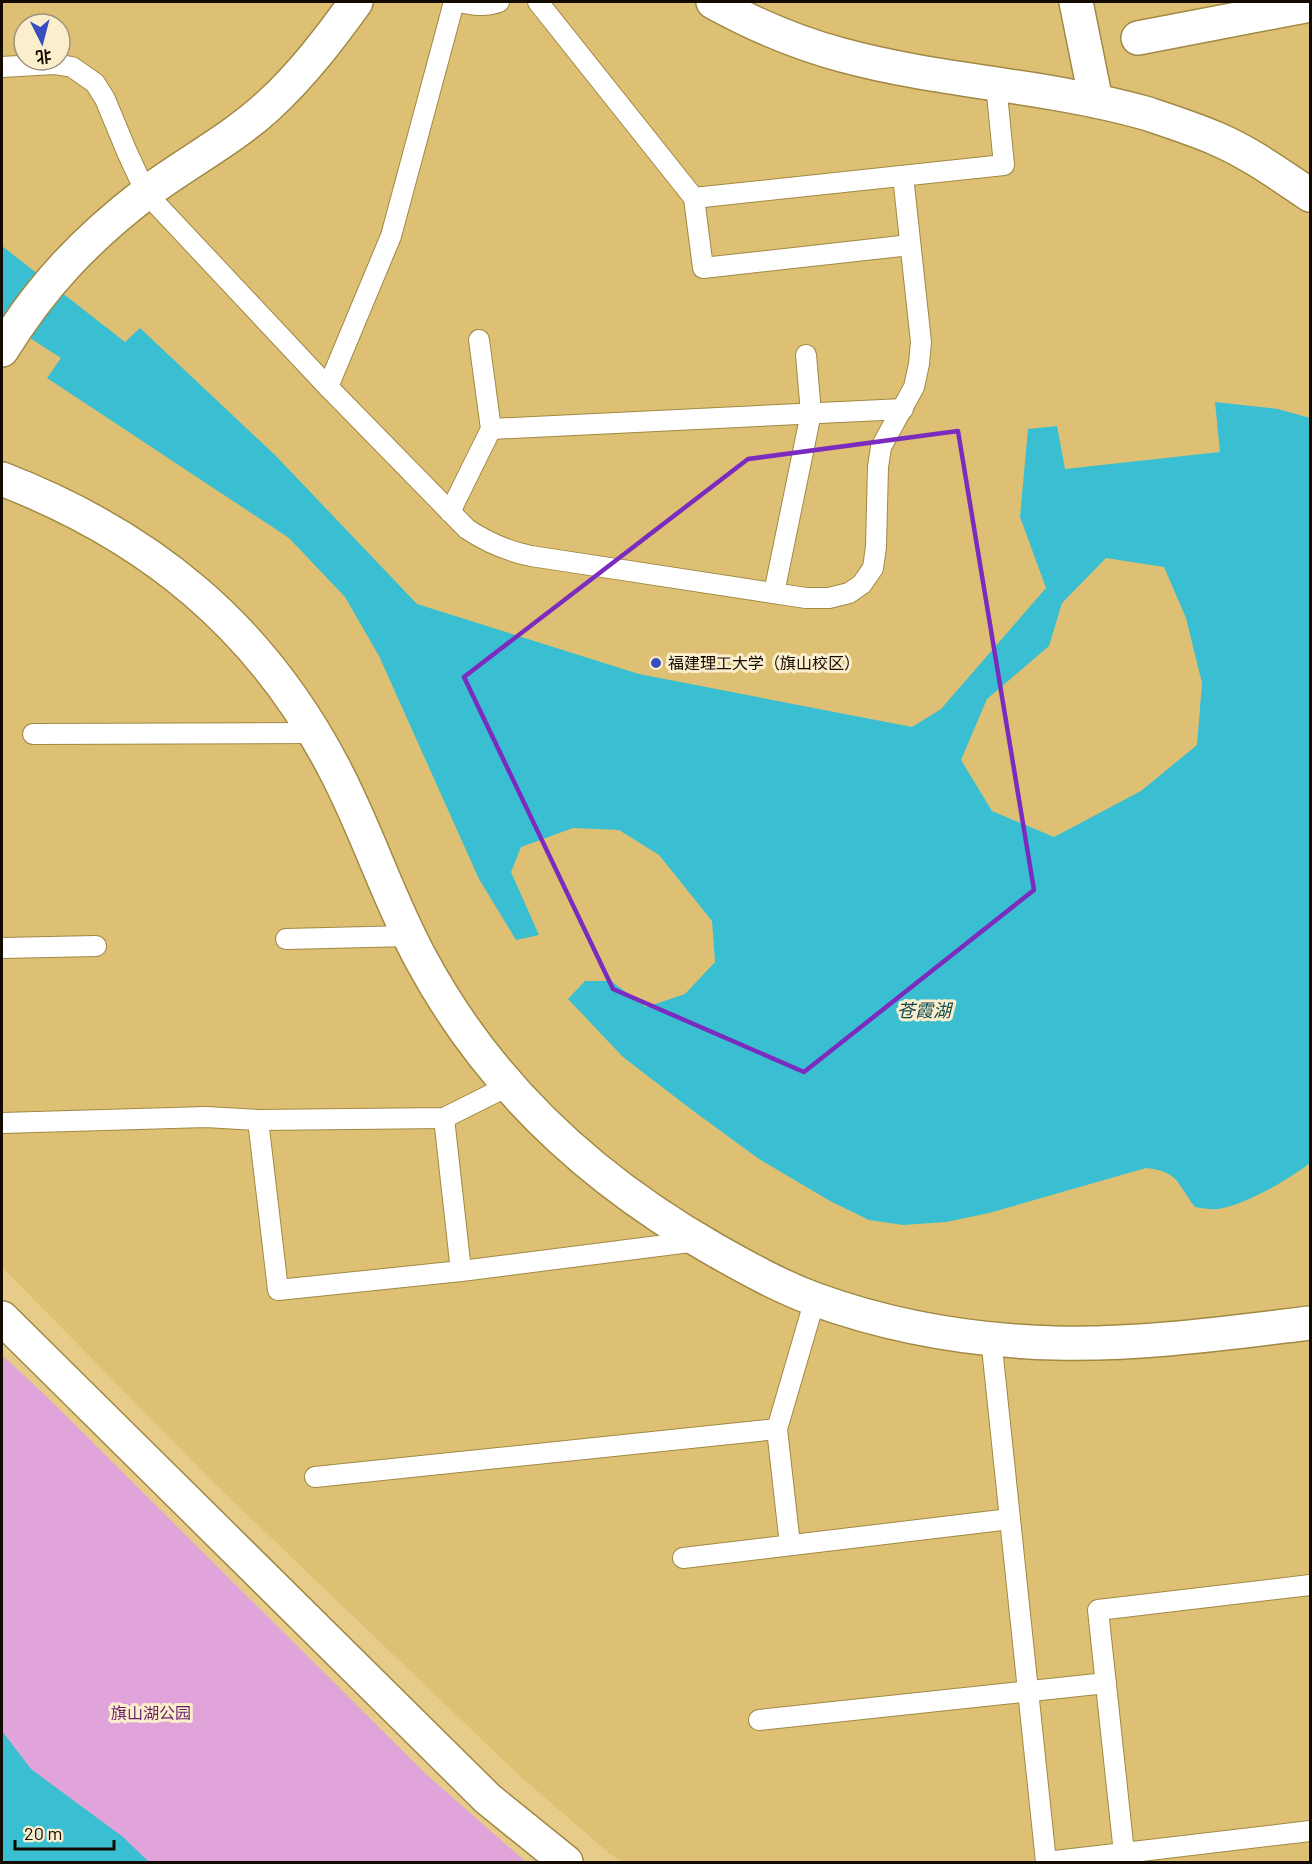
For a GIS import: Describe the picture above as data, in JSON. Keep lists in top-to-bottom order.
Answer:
{
  "water": ["苍霞湖"],
  "parks": ["旗山湖公园"],
  "places": ["福建理工大学（旗山校区）"],
  "scale_bar": "20 m",
  "north": "bottom"
}
